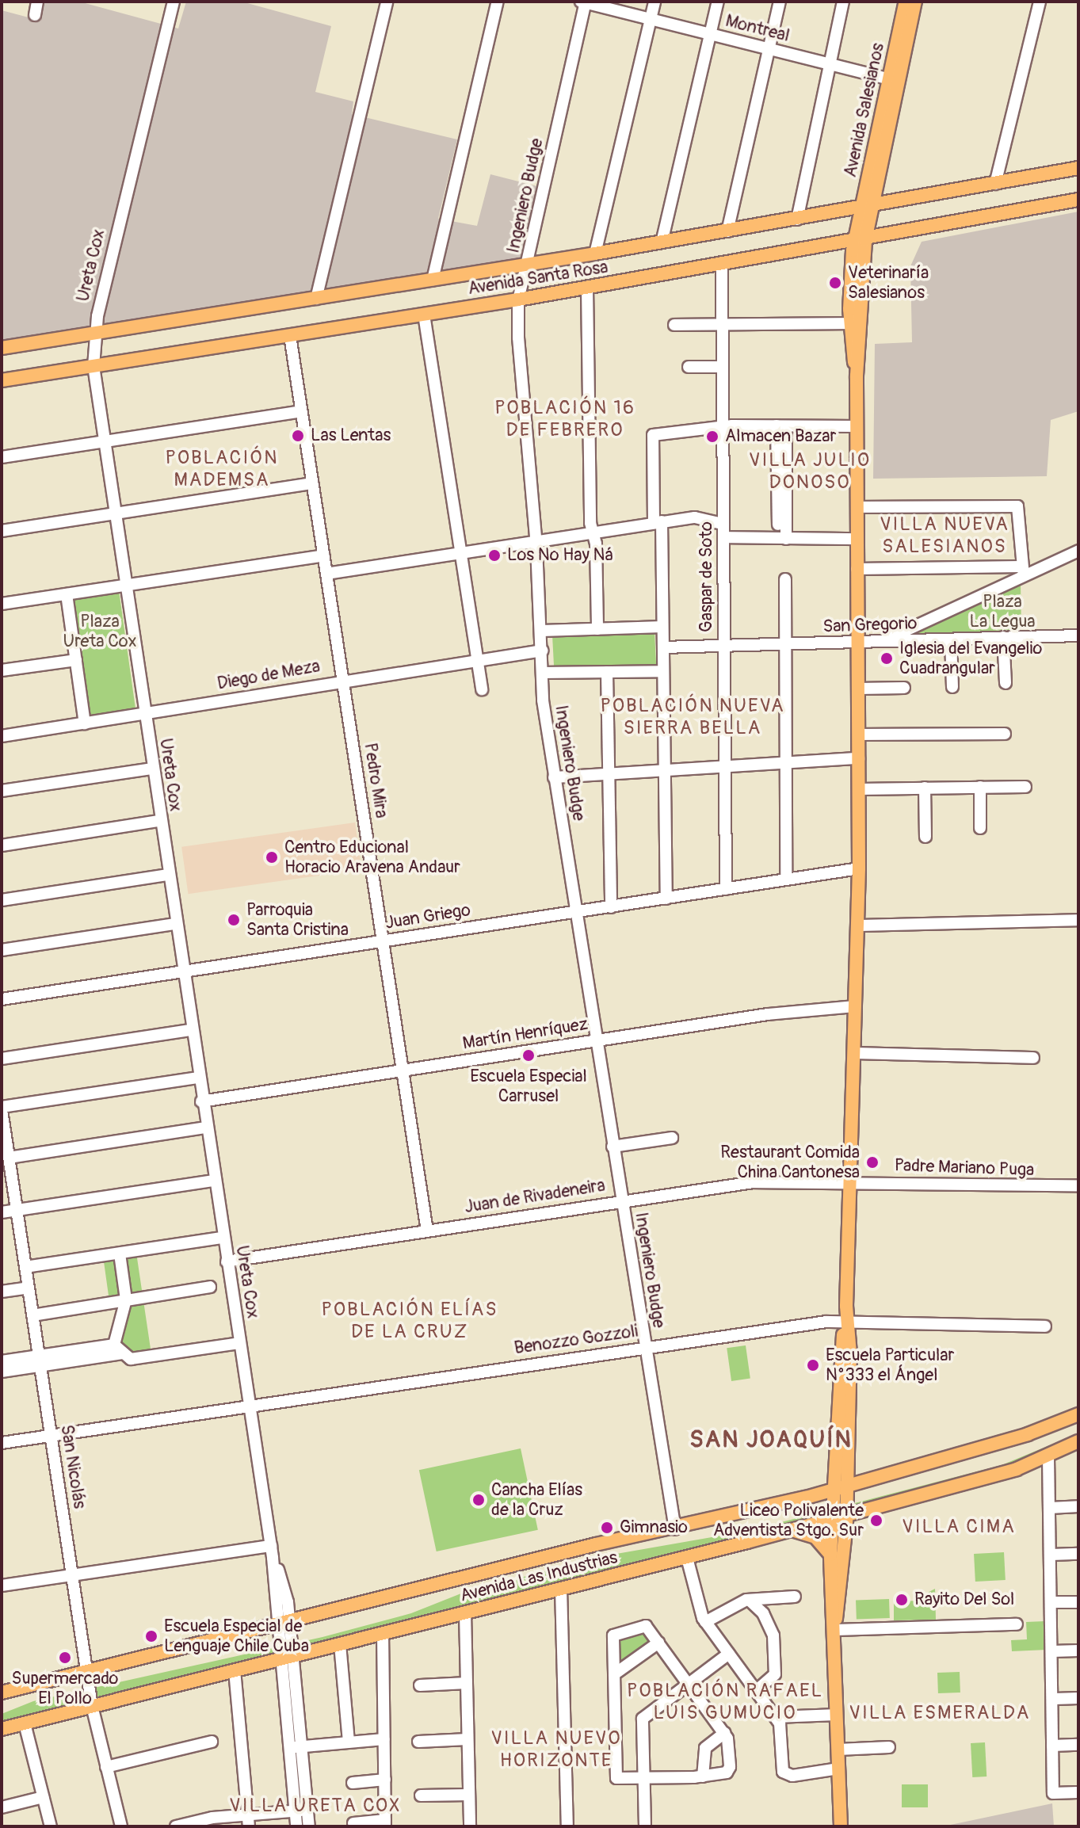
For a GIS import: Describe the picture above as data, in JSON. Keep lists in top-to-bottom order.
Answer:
{
  "streets": {
    "main road": ["Avenida Salesianos", "Avenida Santa Rosa", "Avenida Las Industrias"],
    "street": [
      "Montreal",
      "Ingeniero Budge",
      "Ureta Cox",
      "Gaspar de Soto",
      "San Gregorio",
      "Diego de Meza",
      "Pedro Mira",
      "Juan Griego",
      "Martín Henríquez",
      "Padre Mariano Puga",
      "Juan de Rivadeneira",
      "Benozzo Gozzoli",
      "San Nicolás"
    ]
  },
  "crossings": [
    ["Montreal", "Avenida Salesianos"],
    ["Montreal", "Ingeniero Budge"],
    ["Avenida Salesianos", "Avenida Santa Rosa"],
    ["Ingeniero Budge", "Avenida Santa Rosa"],
    ["Ingeniero Budge", "Diego de Meza"],
    ["Ingeniero Budge", "Juan Griego"],
    ["Ingeniero Budge", "Martín Henríquez"],
    ["Ingeniero Budge", "Juan de Rivadeneira"],
    ["Ingeniero Budge", "Benozzo Gozzoli"],
    ["Ingeniero Budge", "Avenida Las Industrias"],
    ["Ureta Cox", "Avenida Santa Rosa"],
    ["Ureta Cox", "Diego de Meza"],
    ["Ureta Cox", "Juan Griego"],
    ["Ureta Cox", "Martín Henríquez"],
    ["Ureta Cox", "Juan de Rivadeneira"],
    ["Ureta Cox", "Benozzo Gozzoli"],
    ["Ureta Cox", "Avenida Las Industrias"],
    ["Avenida Santa Rosa", "Gaspar de Soto"],
    ["Avenida Santa Rosa", "Pedro Mira"],
    ["Gaspar de Soto", "San Gregorio"],
    ["Gaspar de Soto", "Juan Griego"],
    ["Diego de Meza", "Pedro Mira"],
    ["Pedro Mira", "Juan Griego"],
    ["Pedro Mira", "Martín Henríquez"],
    ["Pedro Mira", "Juan de Rivadeneira"],
    ["Padre Mariano Puga", "Juan de Rivadeneira"],
    ["Benozzo Gozzoli", "San Nicolás"],
    ["San Nicolás", "Avenida Las Industrias"]
  ],
  "districts": [
    "POBLACIÓN 16 DE FEBRERO",
    "POBLACIÓN MADEMSA",
    "VILLA JULIO DONOSO",
    "VILLA NUEVA SALESIANOS",
    "POBLACIÓN NUEVA SIERRA BELLA",
    "POBLACIÓN ELÍAS DE LA CRUZ",
    "SAN JOAQUÍN",
    "VILLA CIMA",
    "POBLACIÓN RAFAEL LUIS GUMUCIO",
    "VILLA ESMERALDA",
    "VILLA NUEVO HORIZONTE",
    "VILLA URETA COX"
  ],
  "parks": ["Plaza La Legua", "Plaza Ureta Cox"],
  "places": [
    "Veterinaría Salesianos",
    "Las Lentas",
    "Almacen Bazar",
    "Los No Hay Ná",
    "Iglesia del Evangelio Cuadrangular",
    "Centro Educional Horacio Aravena Andaur",
    "Parroquia Santa Cristina",
    "Escuela Especial Carrusel",
    "Restaurant Comida China Cantonesa",
    "Escuela Particular N°333 el Ángel",
    "Cancha Elías de la Cruz",
    "Liceo Polivalente Adventista Stgo. Sur",
    "Gimnasio",
    "Rayito Del Sol",
    "Escuela Especial de Lenguaje Chile Cuba",
    "Supermercado El Pollo"
  ]
}
